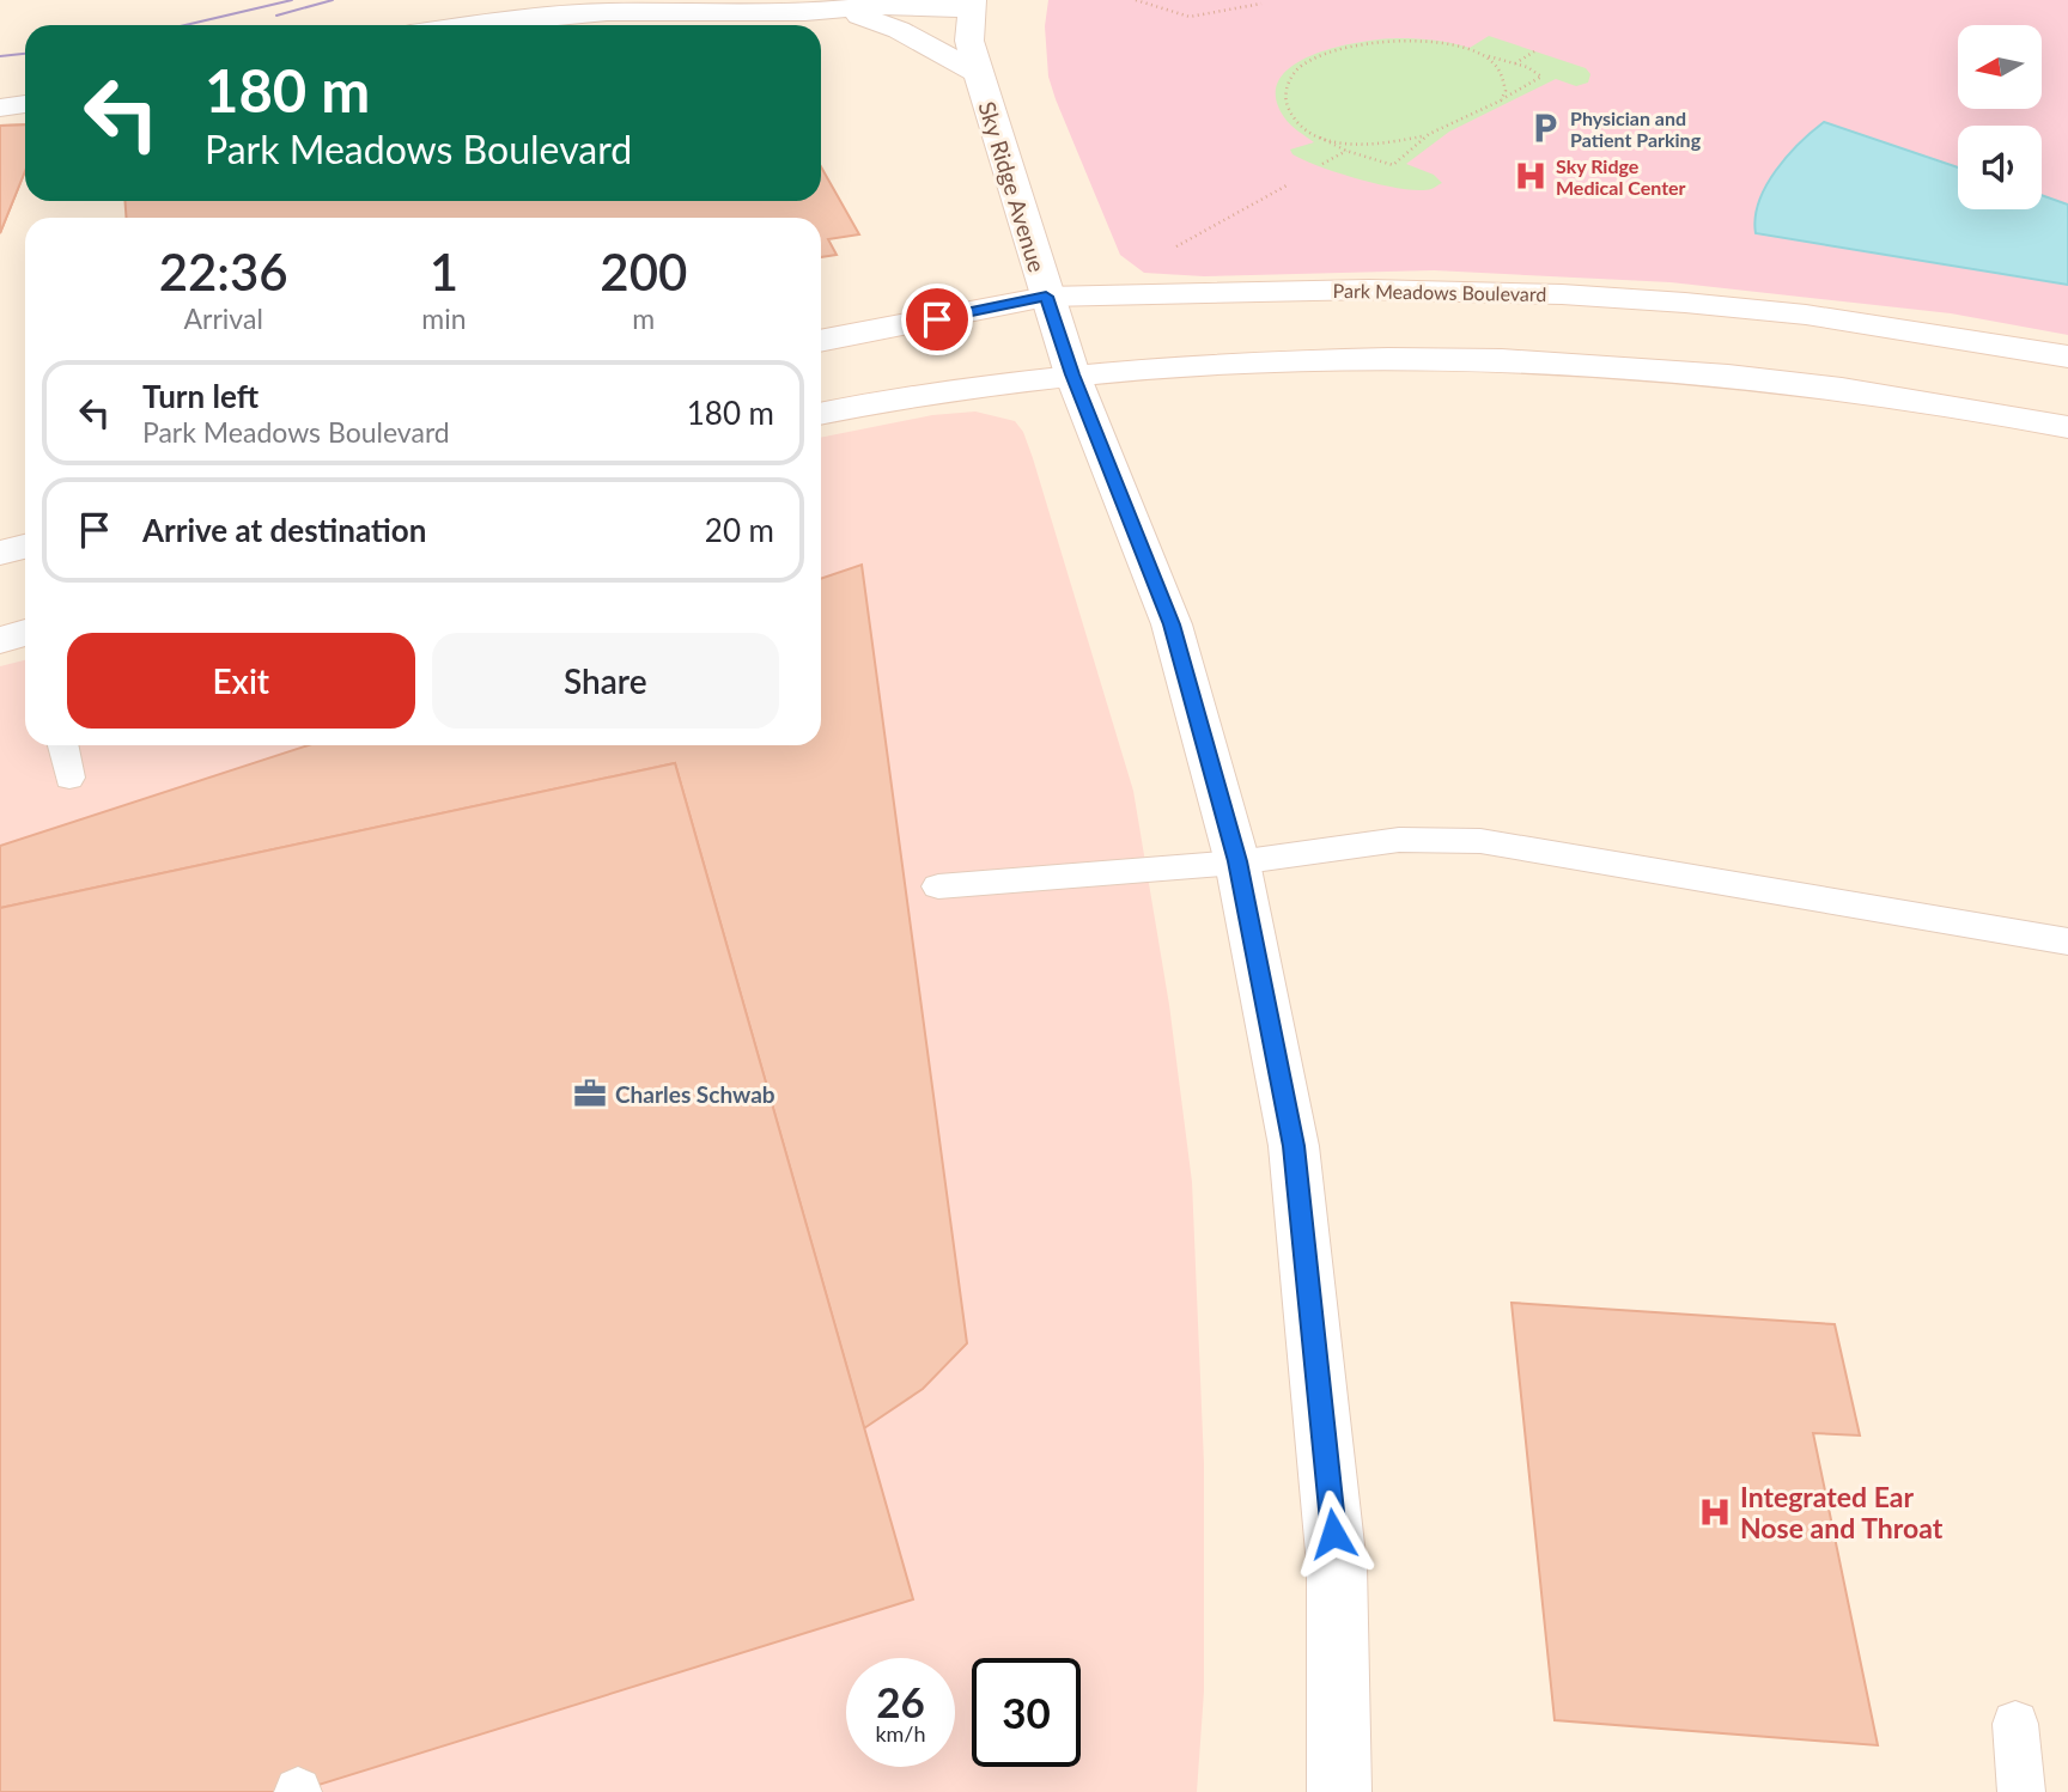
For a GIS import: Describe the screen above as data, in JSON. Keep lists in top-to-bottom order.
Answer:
{
  "streets": {
    "street": ["Sky Ridge Avenue", "Park Meadows Boulevard"]
  },
  "crossings": [
    ["Sky Ridge Avenue", "Park Meadows Boulevard"]
  ],
  "places": {
    "parking": ["Physician and Patient Parking"],
    "hospital": ["Sky Ridge Medical Center", "Integrated Ear Nose and Throat"],
    "office": ["Charles Schwab"]
  },
  "north": "left",
  "page": {
    "turn": ["180 m", "Park Meadows Boulevard"],
    "eta": [
      "22:36",
      "Arrival",
      "1",
      "min",
      "200",
      "m"
    ],
    "list": [
      {
        "name": "Turn left",
        "note": "Park Meadows Boulevard",
        "value": "180 m"
      },
      {
        "name": "Arrive at destination",
        "value": "20 m"
      }
    ],
    "buttons": ["Exit", "Share"],
    "speed": "26 km/h",
    "limit": "30"
  }
}
